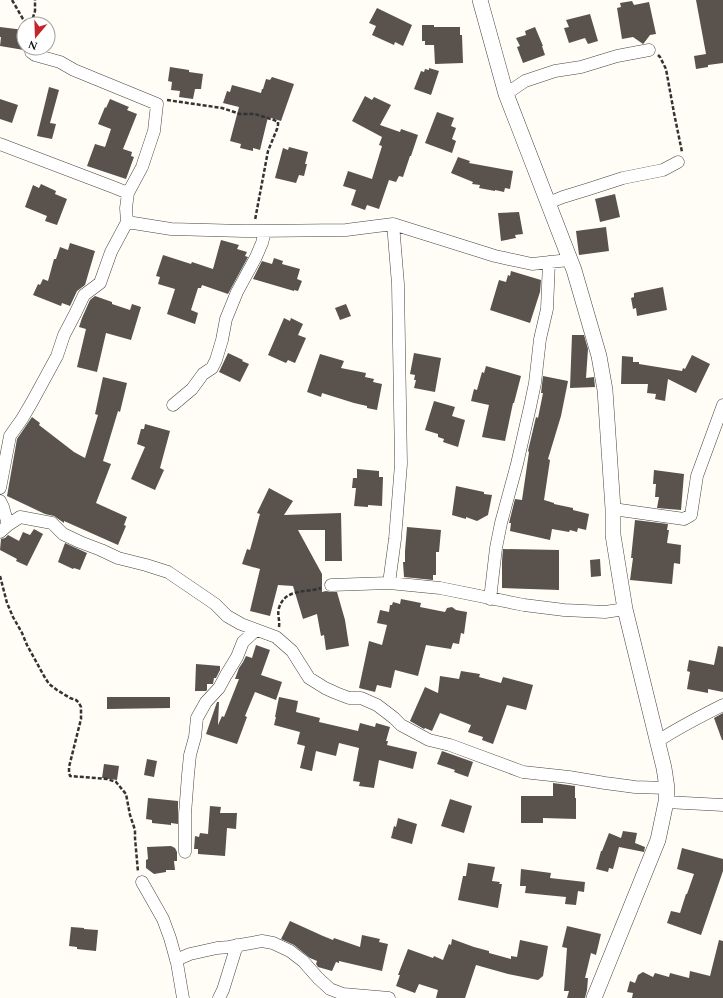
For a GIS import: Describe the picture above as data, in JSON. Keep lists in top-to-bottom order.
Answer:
{
  "north": "bottom"
}
